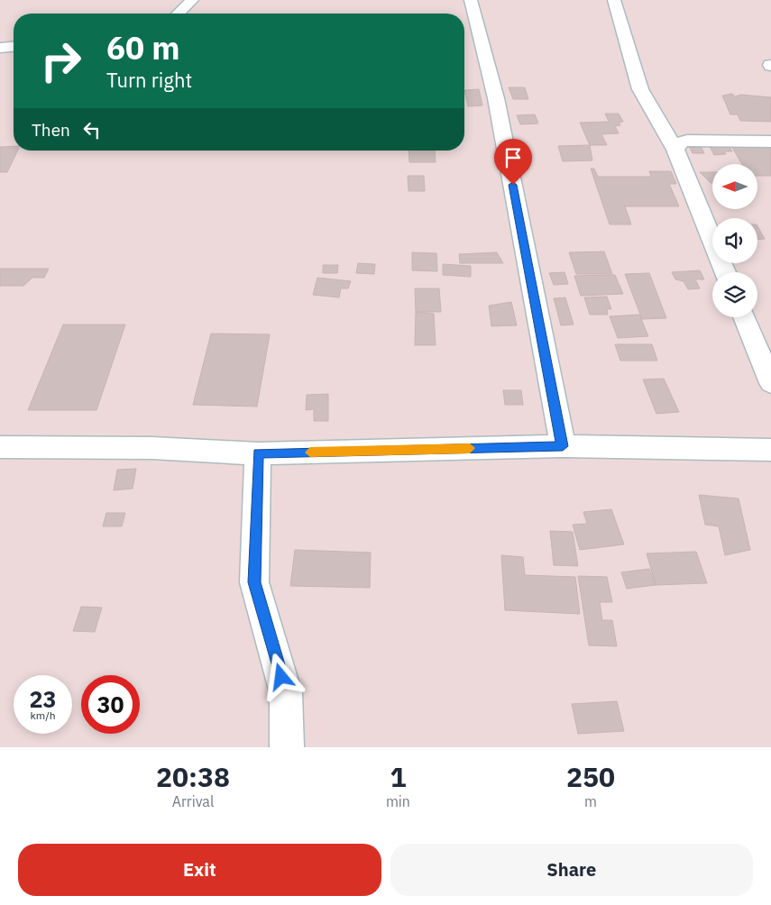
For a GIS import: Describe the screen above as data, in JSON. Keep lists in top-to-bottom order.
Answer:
{
  "north": "left",
  "page": {
    "turn": ["60 m", "Turn right"],
    "then": "Then",
    "speed": "23 km/h",
    "limit": "30",
    "eta": [
      "20:38",
      "Arrival",
      "1",
      "min",
      "250",
      "m"
    ],
    "buttons": ["Exit", "Share"]
  }
}
